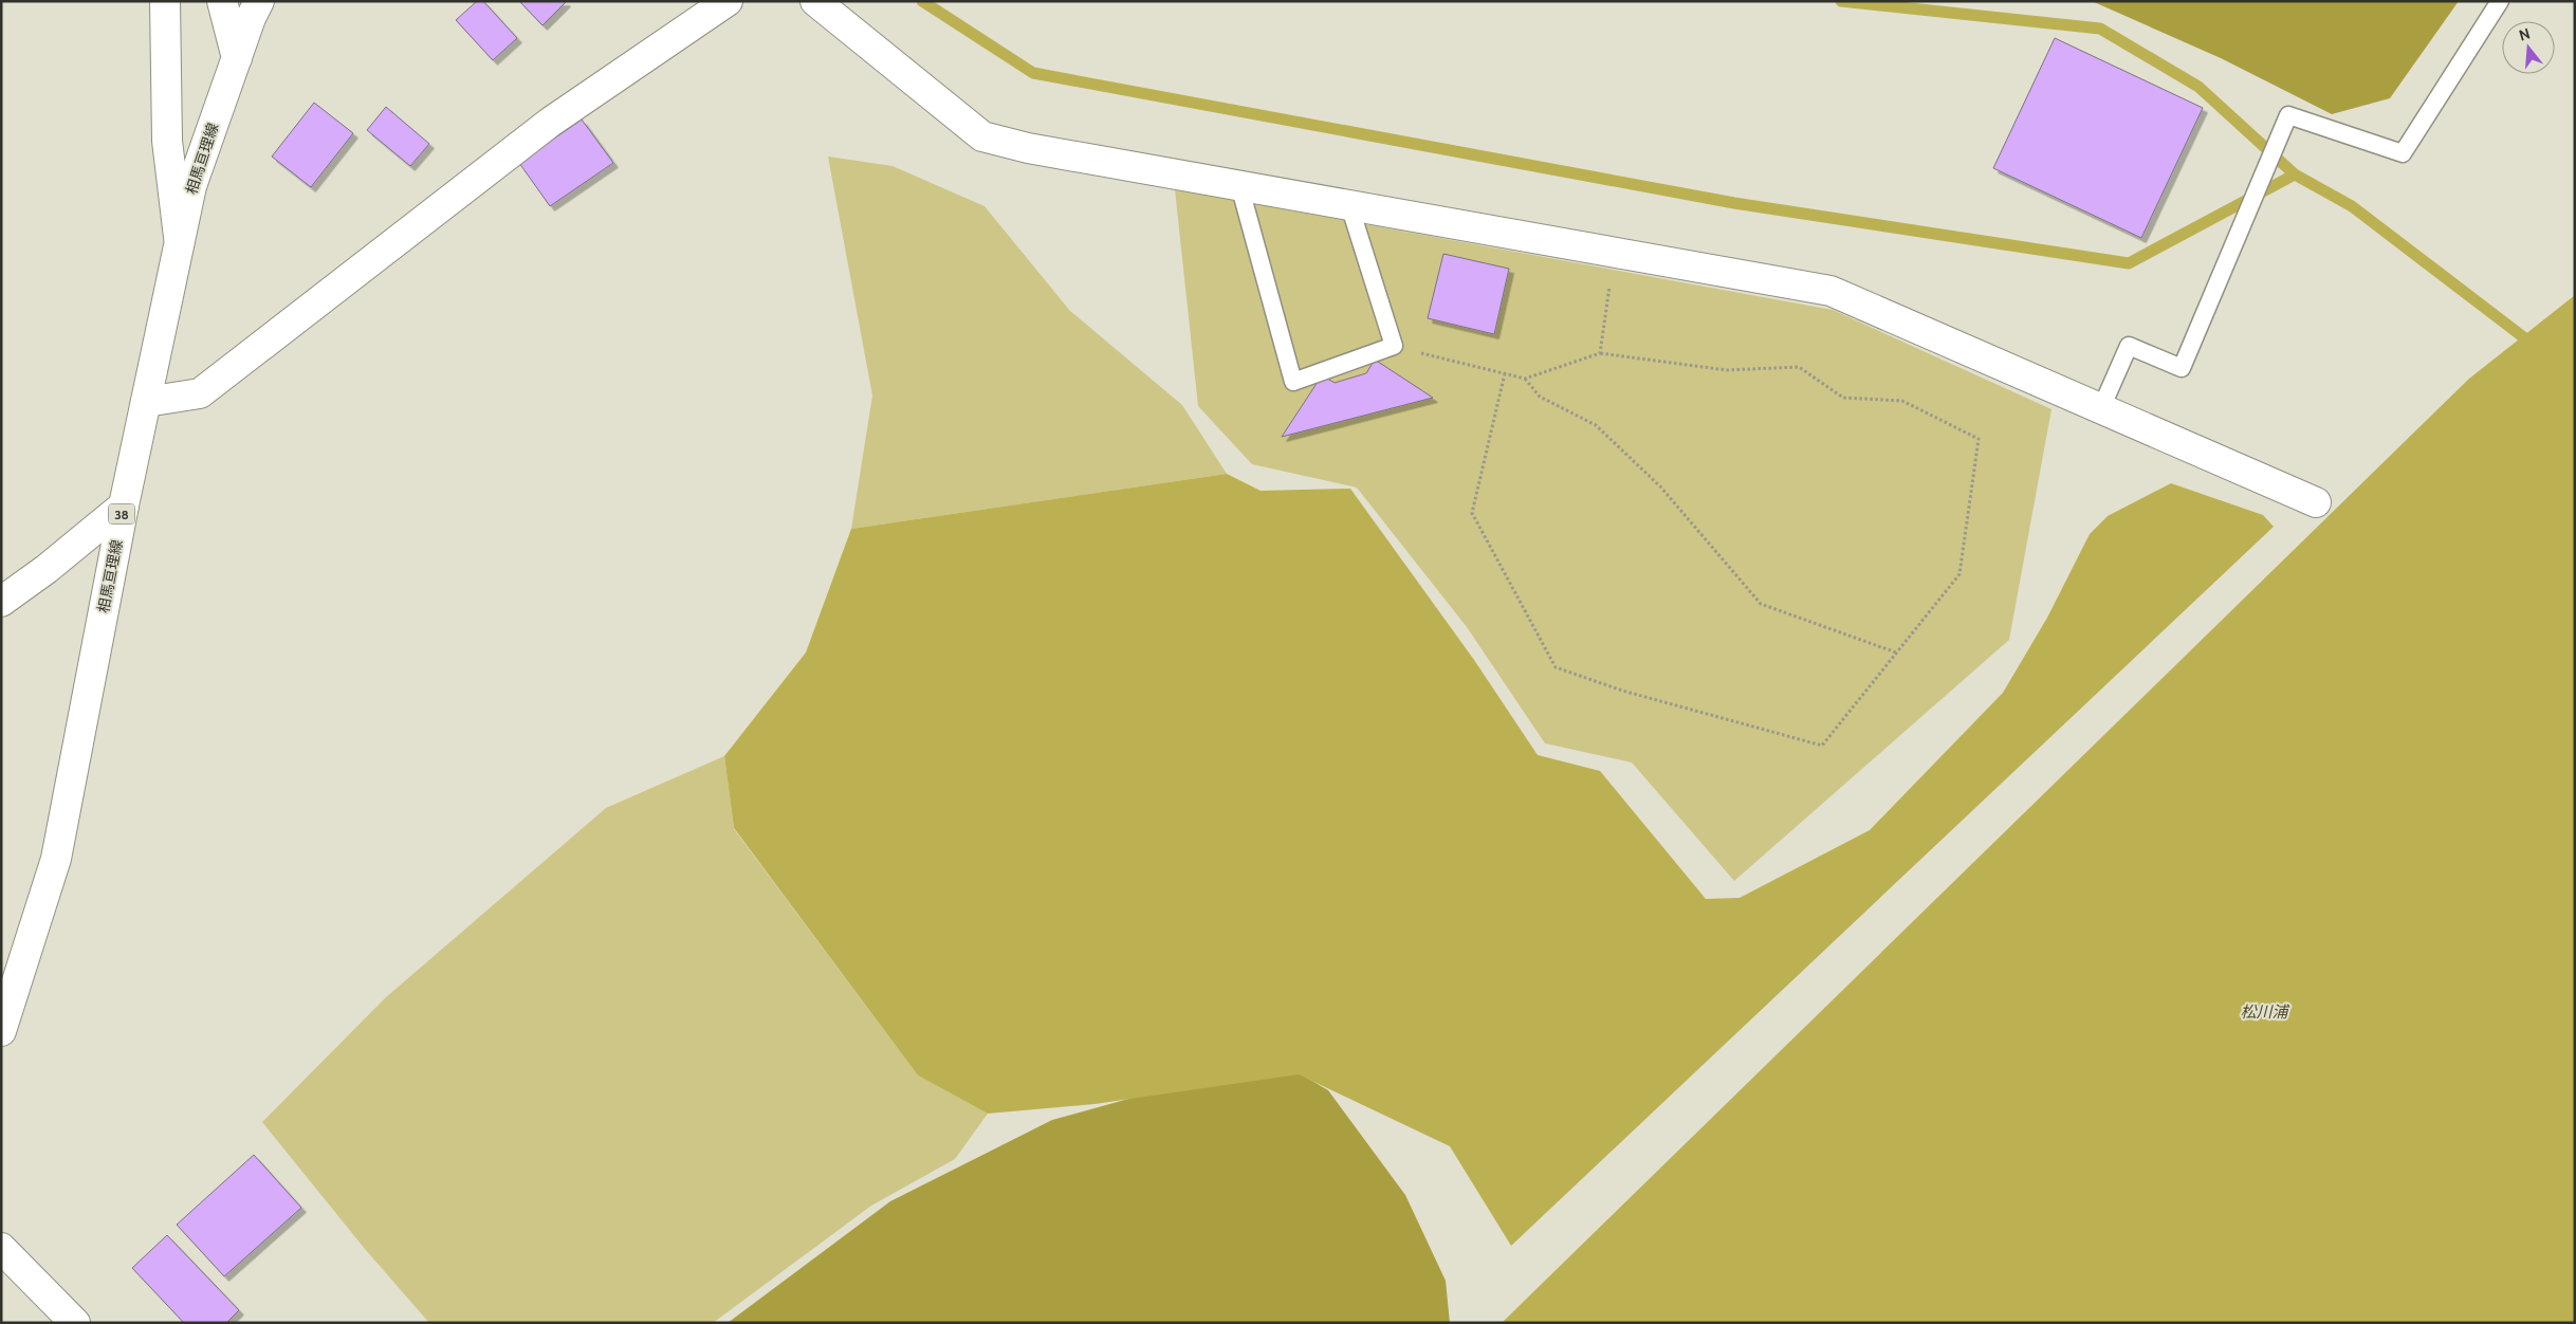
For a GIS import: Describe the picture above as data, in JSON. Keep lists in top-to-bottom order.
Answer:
{
  "streets": {
    "street": ["相馬亘理線", "38"]
  },
  "water": ["松川浦"],
  "north": "top"
}
